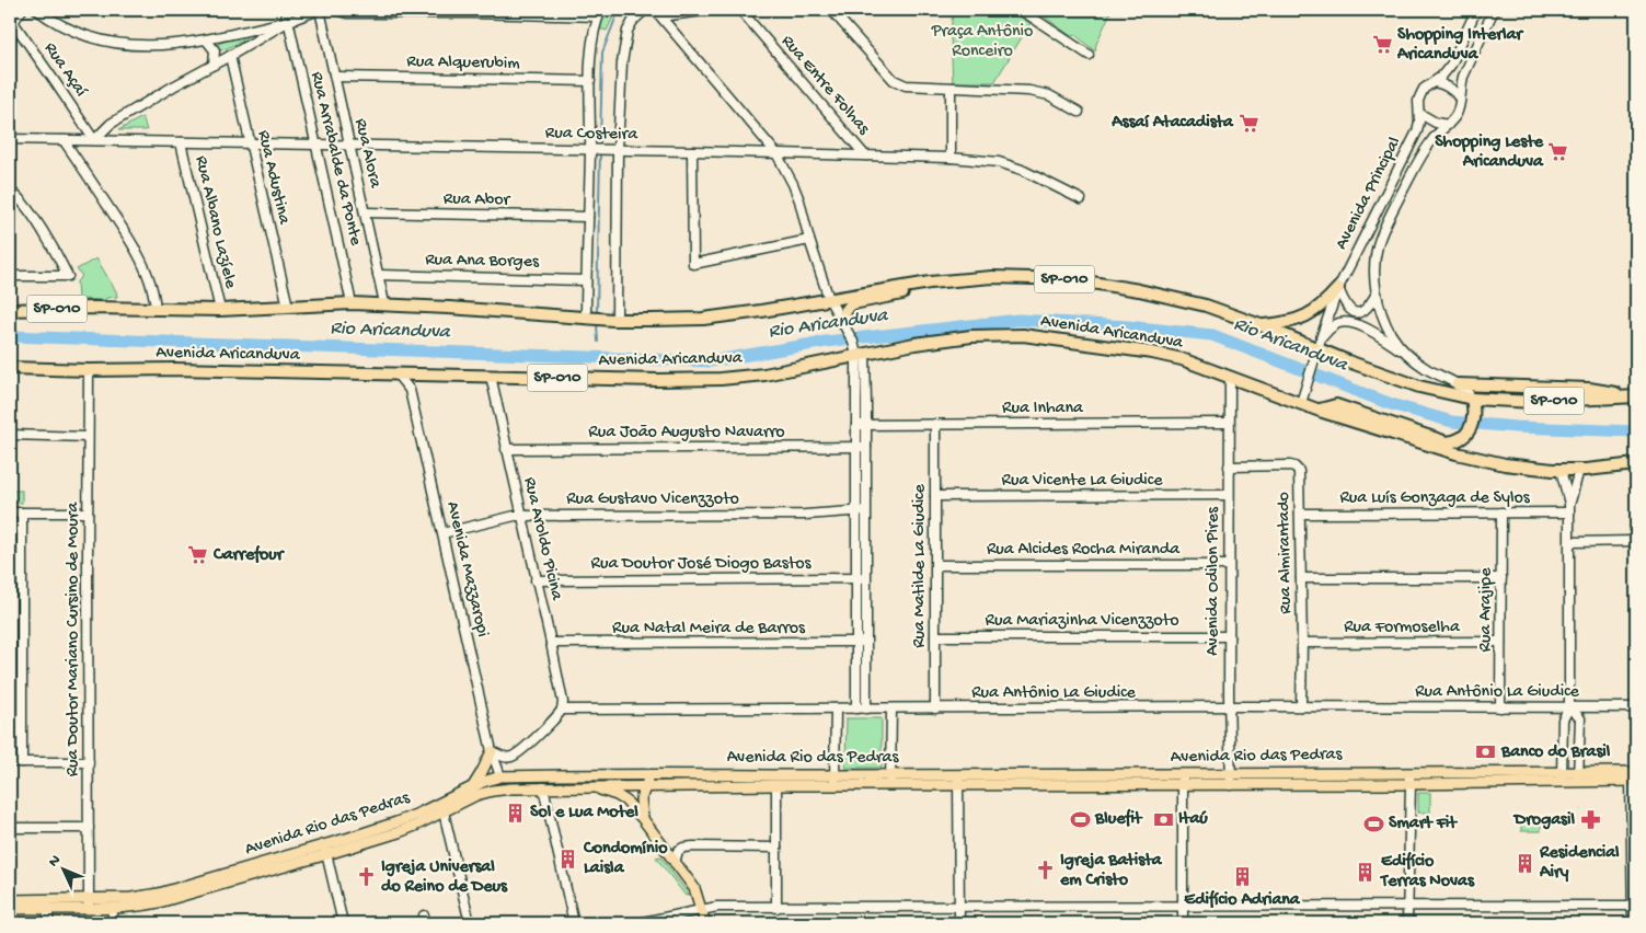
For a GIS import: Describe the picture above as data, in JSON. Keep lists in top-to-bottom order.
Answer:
{
  "streets": {
    "highway": ["SP-010", "Avenida Aricanduva"],
    "main road": ["Avenida Rio das Pedras"],
    "street": [
      "Rua Alquerubim",
      "Rua Açaí",
      "Rua Entre Folhas",
      "Rua Costeira",
      "Rua Alora",
      "Rua Arrabalde da Ponte",
      "Rua Adustina",
      "Avenida Principal",
      "Rua Abor",
      "Rua Albano Lazíele",
      "Rua Ana Borges",
      "Rua Inhana",
      "Rua João Augusto Navarro",
      "Rua Vicente La Giudice",
      "Rua Luís Gonzaga de Sylos",
      "Rua Gustavo Vicenzzoto",
      "Rua Aroldo Picina",
      "Rua Alcides Rocha Miranda",
      "Rua Almirantado",
      "Rua Doutor José Diogo Bastos",
      "Rua Matilde La Giudice",
      "Avenida Mazzaropi",
      "Avenida Odilon Pires",
      "Rua Arajipe",
      "Rua Mariazinha Vicenzzoto",
      "Rua Formoselha",
      "Rua Natal Meira de Barros",
      "Rua Doutor Mariano Cursino de Moura",
      "Rua Antônio La Giudice"
    ]
  },
  "crossings": [
    ["Rua Alquerubim", "Rua Alora"],
    ["Rua Açaí", "Rua Costeira"],
    ["Rua Entre Folhas", "Rua Costeira"],
    ["Rua Costeira", "Rua Alora"],
    ["Rua Costeira", "Rua Arrabalde da Ponte"],
    ["Rua Costeira", "Rua Adustina"],
    ["Rua Costeira", "Rua Albano Lazíele"],
    ["Rua Alora", "Rua Abor"],
    ["Rua Alora", "Rua Ana Borges"],
    ["Rua Alora", "SP-010"],
    ["Rua Arrabalde da Ponte", "SP-010"],
    ["Rua Adustina", "SP-010"],
    ["Avenida Principal", "SP-010"],
    ["Avenida Principal", "Avenida Aricanduva"],
    ["Rua Albano Lazíele", "SP-010"],
    ["Avenida Aricanduva", "Rua Aroldo Picina"],
    ["Avenida Aricanduva", "Avenida Mazzaropi"],
    ["Avenida Aricanduva", "Avenida Odilon Pires"],
    ["Avenida Aricanduva", "Rua Doutor Mariano Cursino de Moura"],
    ["Rua Inhana", "Rua Matilde La Giudice"],
    ["Rua Inhana", "Avenida Odilon Pires"],
    ["Rua João Augusto Navarro", "Rua Aroldo Picina"],
    ["Rua Vicente La Giudice", "Rua Matilde La Giudice"],
    ["Rua Vicente La Giudice", "Avenida Odilon Pires"],
    ["Rua Luís Gonzaga de Sylos", "Rua Almirantado"],
    ["Rua Luís Gonzaga de Sylos", "Rua Arajipe"],
    ["Rua Gustavo Vicenzzoto", "Rua Aroldo Picina"],
    ["Rua Gustavo Vicenzzoto", "Avenida Mazzaropi"],
    ["Rua Aroldo Picina", "Rua Doutor José Diogo Bastos"],
    ["Rua Aroldo Picina", "Rua Natal Meira de Barros"],
    ["Rua Aroldo Picina", "Rua Antônio La Giudice"],
    ["Rua Alcides Rocha Miranda", "Rua Matilde La Giudice"],
    ["Rua Alcides Rocha Miranda", "Avenida Odilon Pires"],
    ["Rua Almirantado", "Avenida Odilon Pires"],
    ["Rua Almirantado", "Rua Formoselha"],
    ["Rua Almirantado", "Rua Antônio La Giudice"],
    ["Rua Matilde La Giudice", "Rua Mariazinha Vicenzzoto"],
    ["Rua Matilde La Giudice", "Rua Antônio La Giudice"],
    ["Avenida Mazzaropi", "Avenida Rio das Pedras"],
    ["Avenida Odilon Pires", "Rua Mariazinha Vicenzzoto"],
    ["Avenida Odilon Pires", "Rua Antônio La Giudice"],
    ["Avenida Odilon Pires", "Avenida Rio das Pedras"],
    ["Rua Arajipe", "Rua Formoselha"],
    ["Rua Arajipe", "Rua Antônio La Giudice"],
    ["Rua Doutor Mariano Cursino de Moura", "Avenida Rio das Pedras"]
  ],
  "water": ["Rio Aricanduva"],
  "parks": ["Praça Antônio Ronceiro"],
  "places": {
    "supermarket": [
      "Shopping Interlar Aricanduva",
      "Assaí Atacadista",
      "Shopping Leste Aricanduva",
      "Carrefour"
    ],
    "bank": ["Banco do Brasil", "Itaú"],
    "building": [
      "Sol e Lua Motel",
      "Condomínio Laisla",
      "Residencial Airy",
      "Edifício Terras Novas",
      "Edifício Adriana"
    ],
    "sports": ["Bluefit", "Smart Fit"],
    "pharmacy": ["Drogasil"],
    "church": ["Igreja Batista em Cristo", "Igreja Universal do Reino de Deus"]
  },
  "north": "top left"
}
